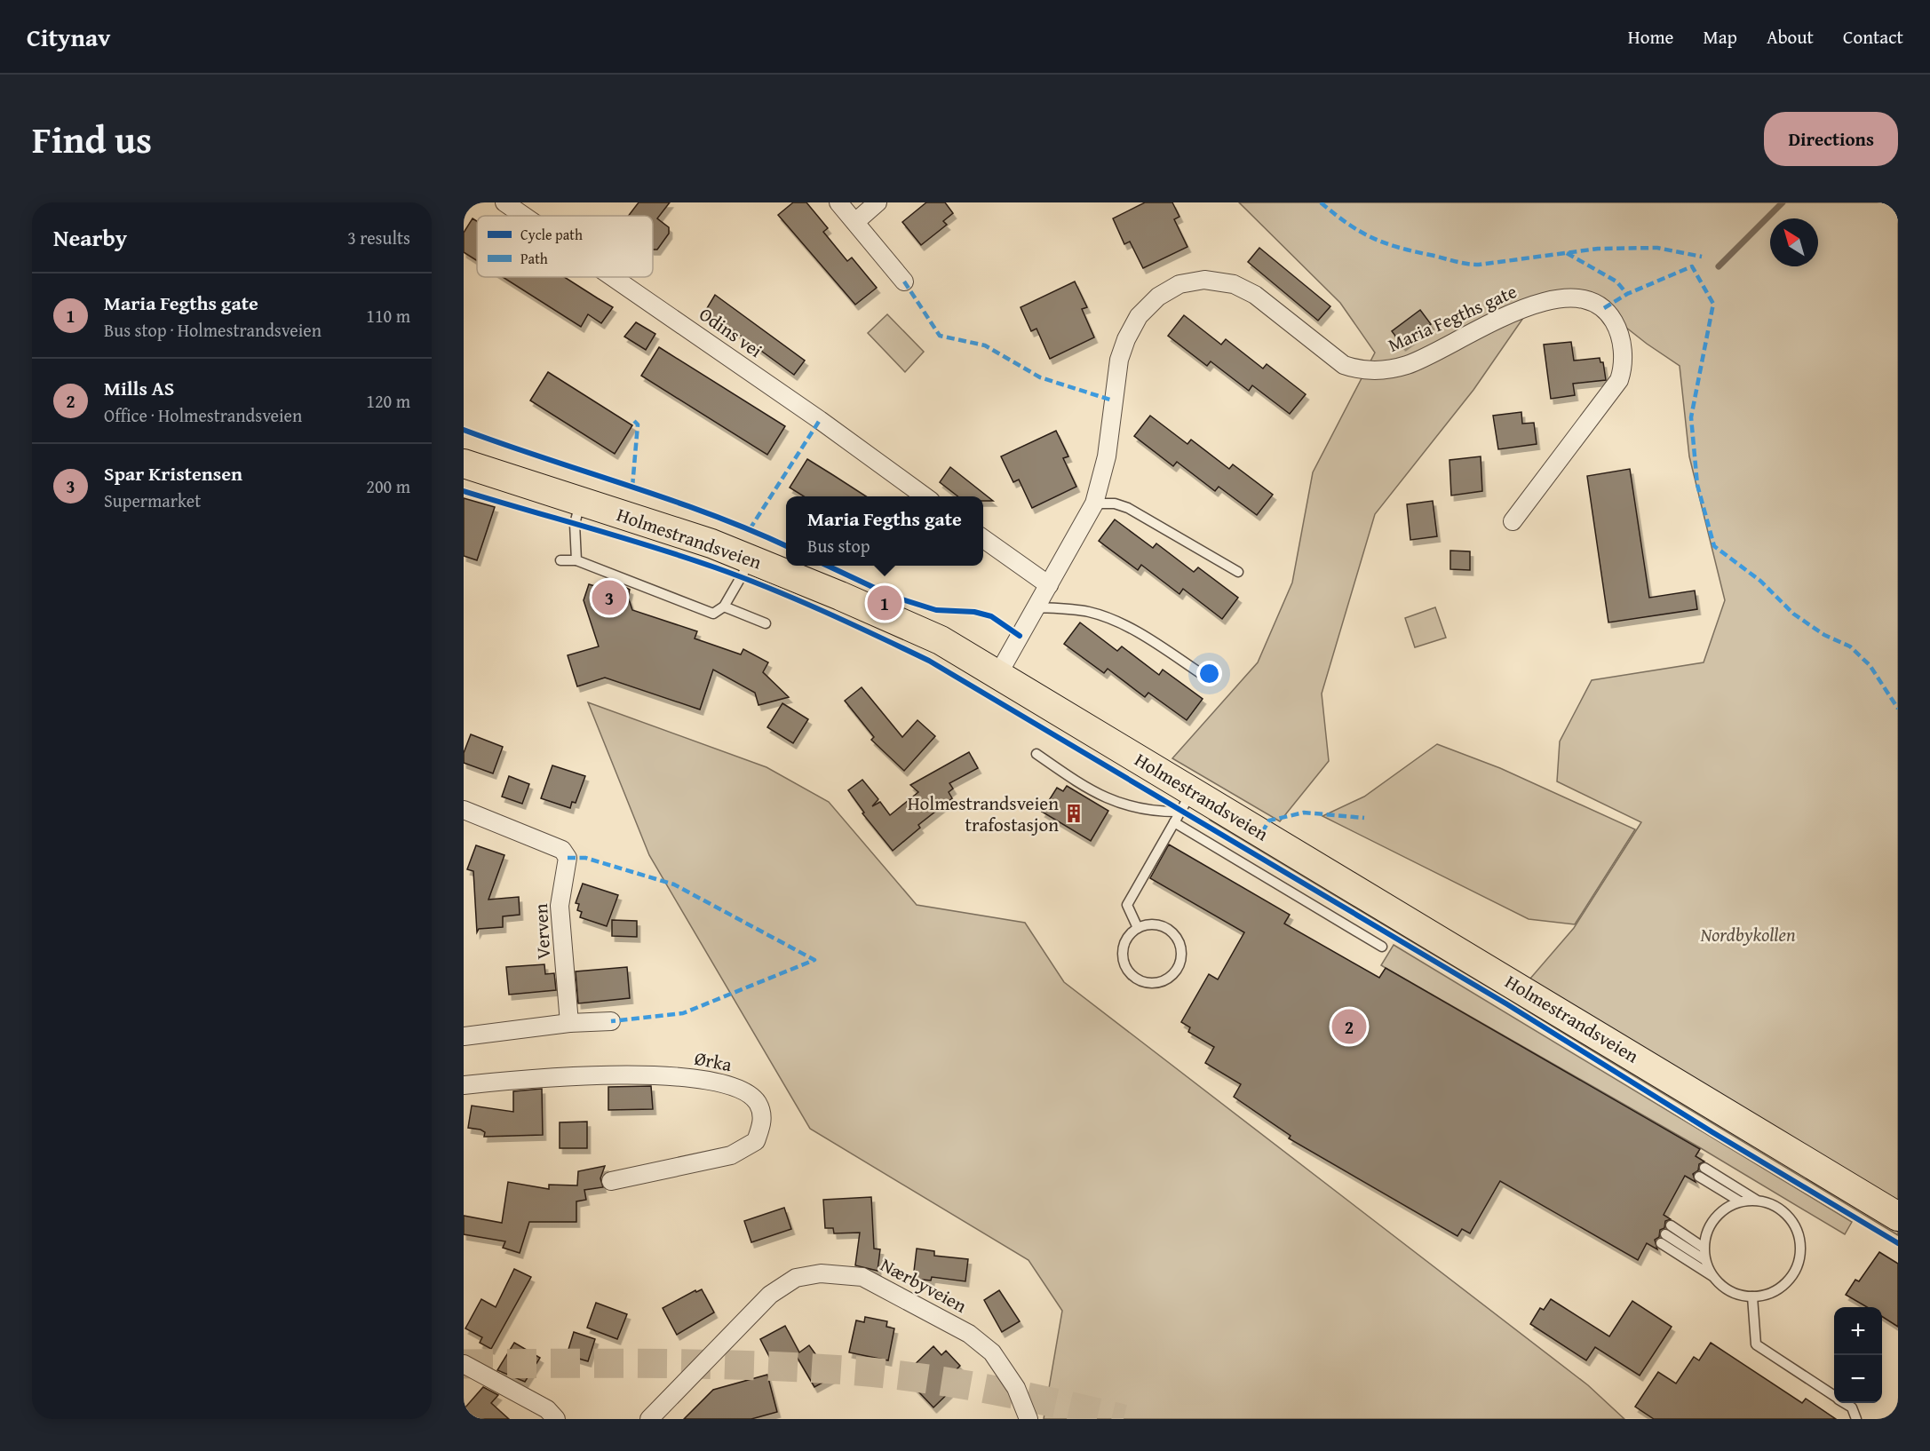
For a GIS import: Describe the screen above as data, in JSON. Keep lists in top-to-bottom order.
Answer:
{
  "streets": {
    "main road": ["Holmestrandsveien"],
    "street": [
      "Maria Fegths gate",
      "Odins vei",
      "Verven",
      "Ørka",
      "Nærbyveien"
    ]
  },
  "crossings": [
    ["Maria Fegths gate", "Holmestrandsveien"]
  ],
  "parks": ["Nordbykollen"],
  "places": {
    "building": ["Holmestrandsveien trafostasjon"]
  },
  "legend": ["Cycle path", "Path"],
  "north": "top left",
  "page": {
    "header": "Citynav",
    "nav": [
      "Home",
      "Map",
      "About",
      "Contact"
    ],
    "title": "Find us",
    "buttons": "Directions",
    "heading": ["Nearby", "3 results"],
    "list": [
      {
        "mark": "1",
        "name": "Maria Fegths gate",
        "note": "Bus stop · Holmestrandsveien",
        "value": "110 m"
      },
      {
        "mark": "2",
        "name": "Mills AS",
        "note": "Office · Holmestrandsveien",
        "value": "120 m"
      },
      {
        "mark": "3",
        "name": "Spar Kristensen",
        "note": "Supermarket",
        "value": "200 m"
      }
    ],
    "popup": ["Maria Fegths gate", "Bus stop"],
    "pins": ["3", "1", "2"],
    "map_buttons": ["+", "−"]
  }
}
